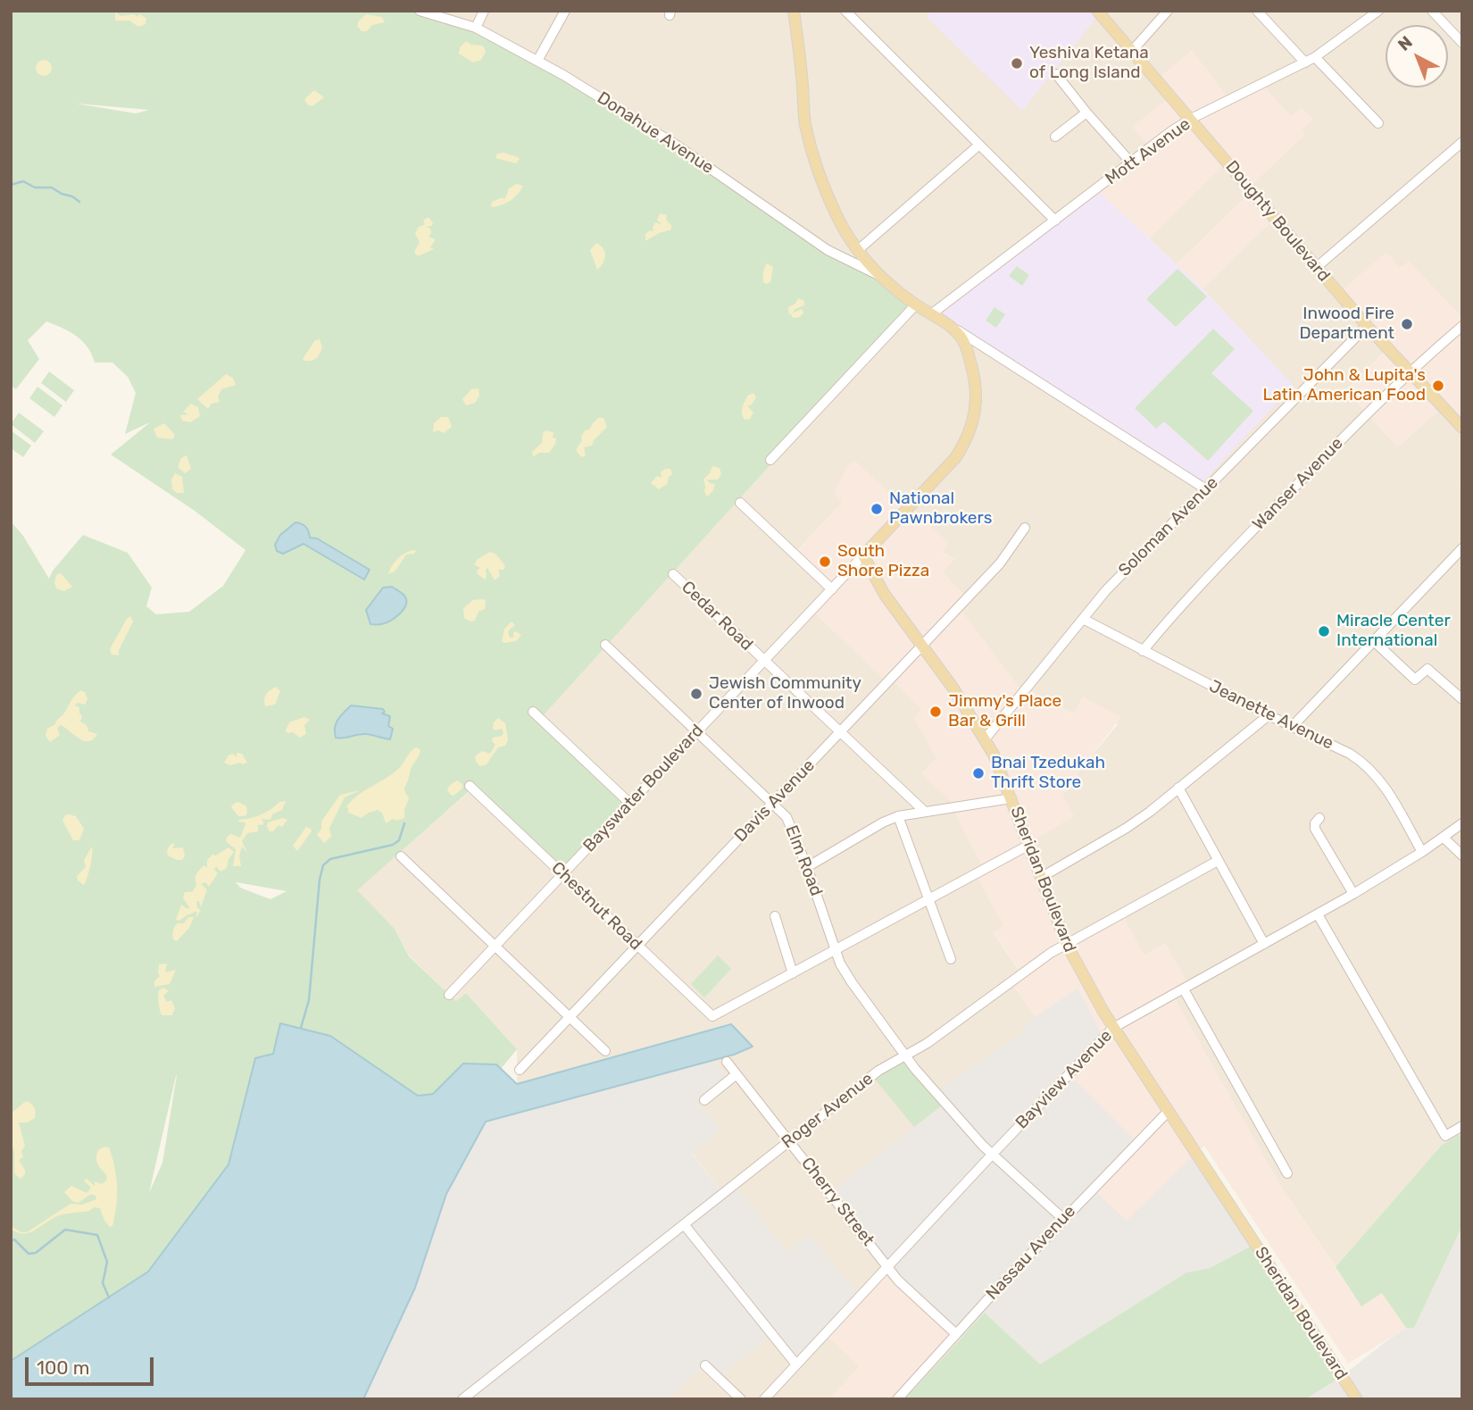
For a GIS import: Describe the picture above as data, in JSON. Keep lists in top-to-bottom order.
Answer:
{
  "streets": {
    "main road": ["Doughty Boulevard", "Sheridan Boulevard"],
    "street": [
      "Donahue Avenue",
      "Mott Avenue",
      "Wanser Avenue",
      "Soloman Avenue",
      "Cedar Road",
      "Jeanette Avenue",
      "Bayswater Boulevard",
      "Davis Avenue",
      "Elm Road",
      "Chestnut Road",
      "Bayview Avenue",
      "Roger Avenue",
      "Cherry Street",
      "Nassau Avenue"
    ]
  },
  "crossings": [
    ["Mott Avenue", "Doughty Boulevard"],
    ["Doughty Boulevard", "Wanser Avenue"],
    ["Doughty Boulevard", "Soloman Avenue"],
    ["Wanser Avenue", "Jeanette Avenue"],
    ["Soloman Avenue", "Jeanette Avenue"],
    ["Soloman Avenue", "Sheridan Boulevard"],
    ["Cedar Road", "Bayswater Boulevard"],
    ["Cedar Road", "Davis Avenue"],
    ["Jeanette Avenue", "Bayview Avenue"],
    ["Bayswater Boulevard", "Elm Road"],
    ["Bayswater Boulevard", "Sheridan Boulevard"],
    ["Bayswater Boulevard", "Chestnut Road"],
    ["Davis Avenue", "Elm Road"],
    ["Davis Avenue", "Sheridan Boulevard"],
    ["Davis Avenue", "Chestnut Road"],
    ["Elm Road", "Bayview Avenue"],
    ["Elm Road", "Roger Avenue"],
    ["Elm Road", "Nassau Avenue"],
    ["Sheridan Boulevard", "Bayview Avenue"],
    ["Sheridan Boulevard", "Roger Avenue"],
    ["Sheridan Boulevard", "Nassau Avenue"],
    ["Bayview Avenue", "Cherry Street"],
    ["Roger Avenue", "Cherry Street"],
    ["Cherry Street", "Nassau Avenue"]
  ],
  "places": [
    "Yeshiva Ketana of Long Island",
    "Inwood Fire Department",
    "John & Lupita's Latin American Food",
    "National Pawnbrokers",
    "South Shore Pizza",
    "Miracle Center International",
    "Jewish Community Center of Inwood",
    "Jimmy's Place Bar & Grill",
    "Bnai Tzedukah Thrift Store"
  ],
  "scale_bar": "100 m",
  "north": "top left"
}
